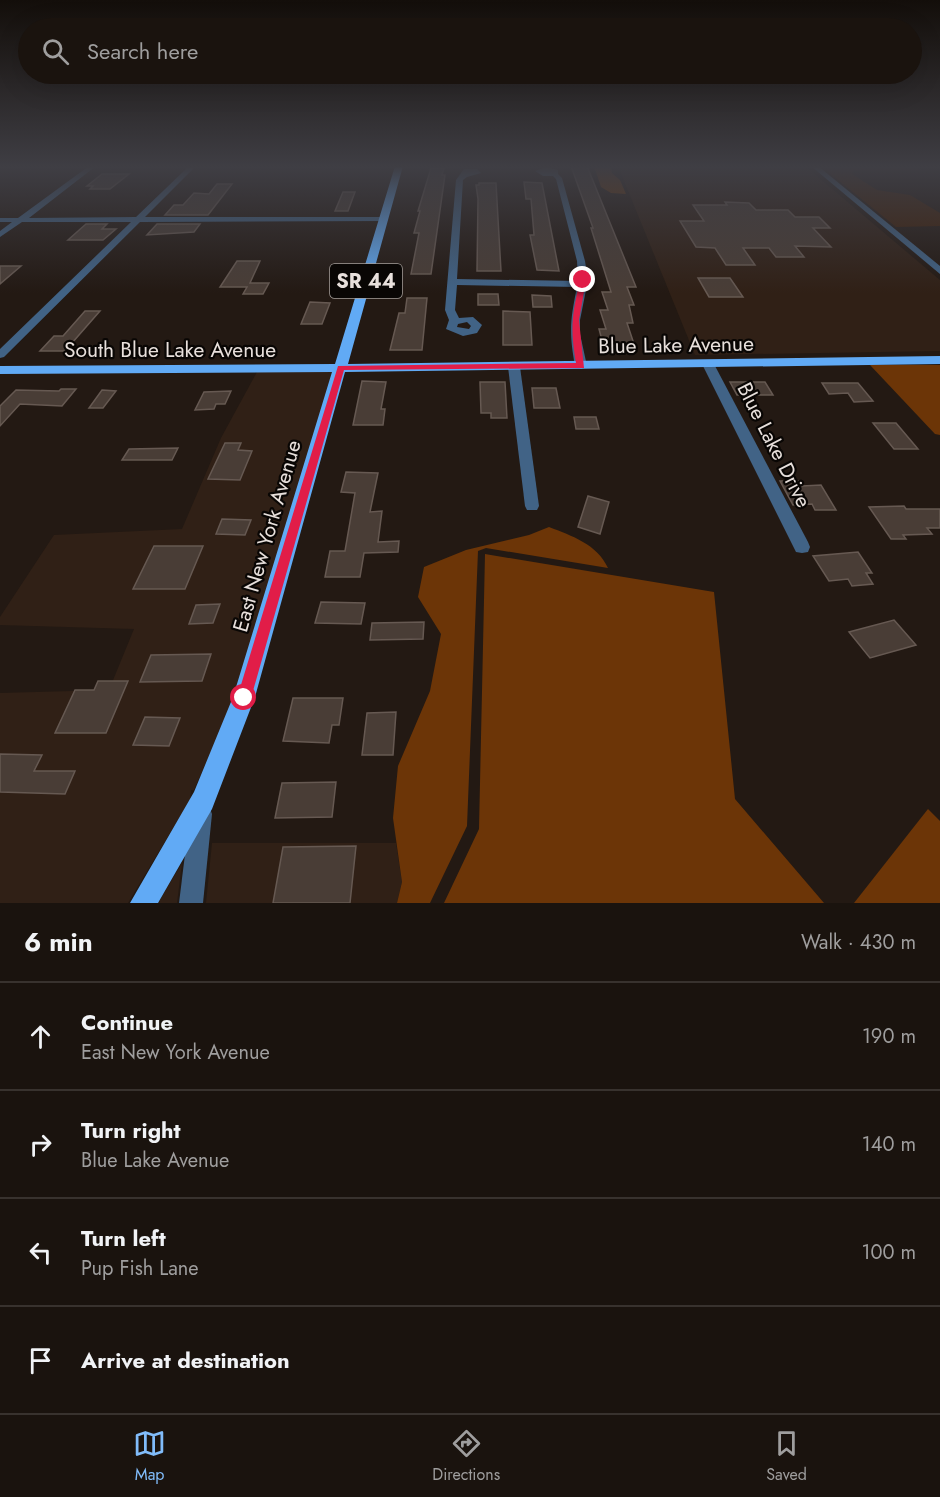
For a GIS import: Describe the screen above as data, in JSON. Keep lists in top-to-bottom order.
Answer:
{
  "streets": {
    "main road": [
      "SR 44",
      "Blue Lake Avenue",
      "South Blue Lake Avenue",
      "East New York Avenue"
    ],
    "street": ["Blue Lake Drive"]
  },
  "crossings": [
    ["Blue Lake Avenue", "South Blue Lake Avenue"],
    ["Blue Lake Avenue", "Blue Lake Drive"],
    ["Blue Lake Avenue", "East New York Avenue"],
    ["South Blue Lake Avenue", "East New York Avenue"]
  ],
  "page": {
    "search": "Search here",
    "heading": ["6 min", "Walk · 430 m"],
    "list": [
      ["Continue", "East New York Avenue", "190 m"],
      ["Turn right", "Blue Lake Avenue", "140 m"],
      ["Turn left", "Pup Fish Lane", "100 m"],
      "Arrive at destination"
    ],
    "nav": ["Map", "Directions", "Saved"]
  }
}
